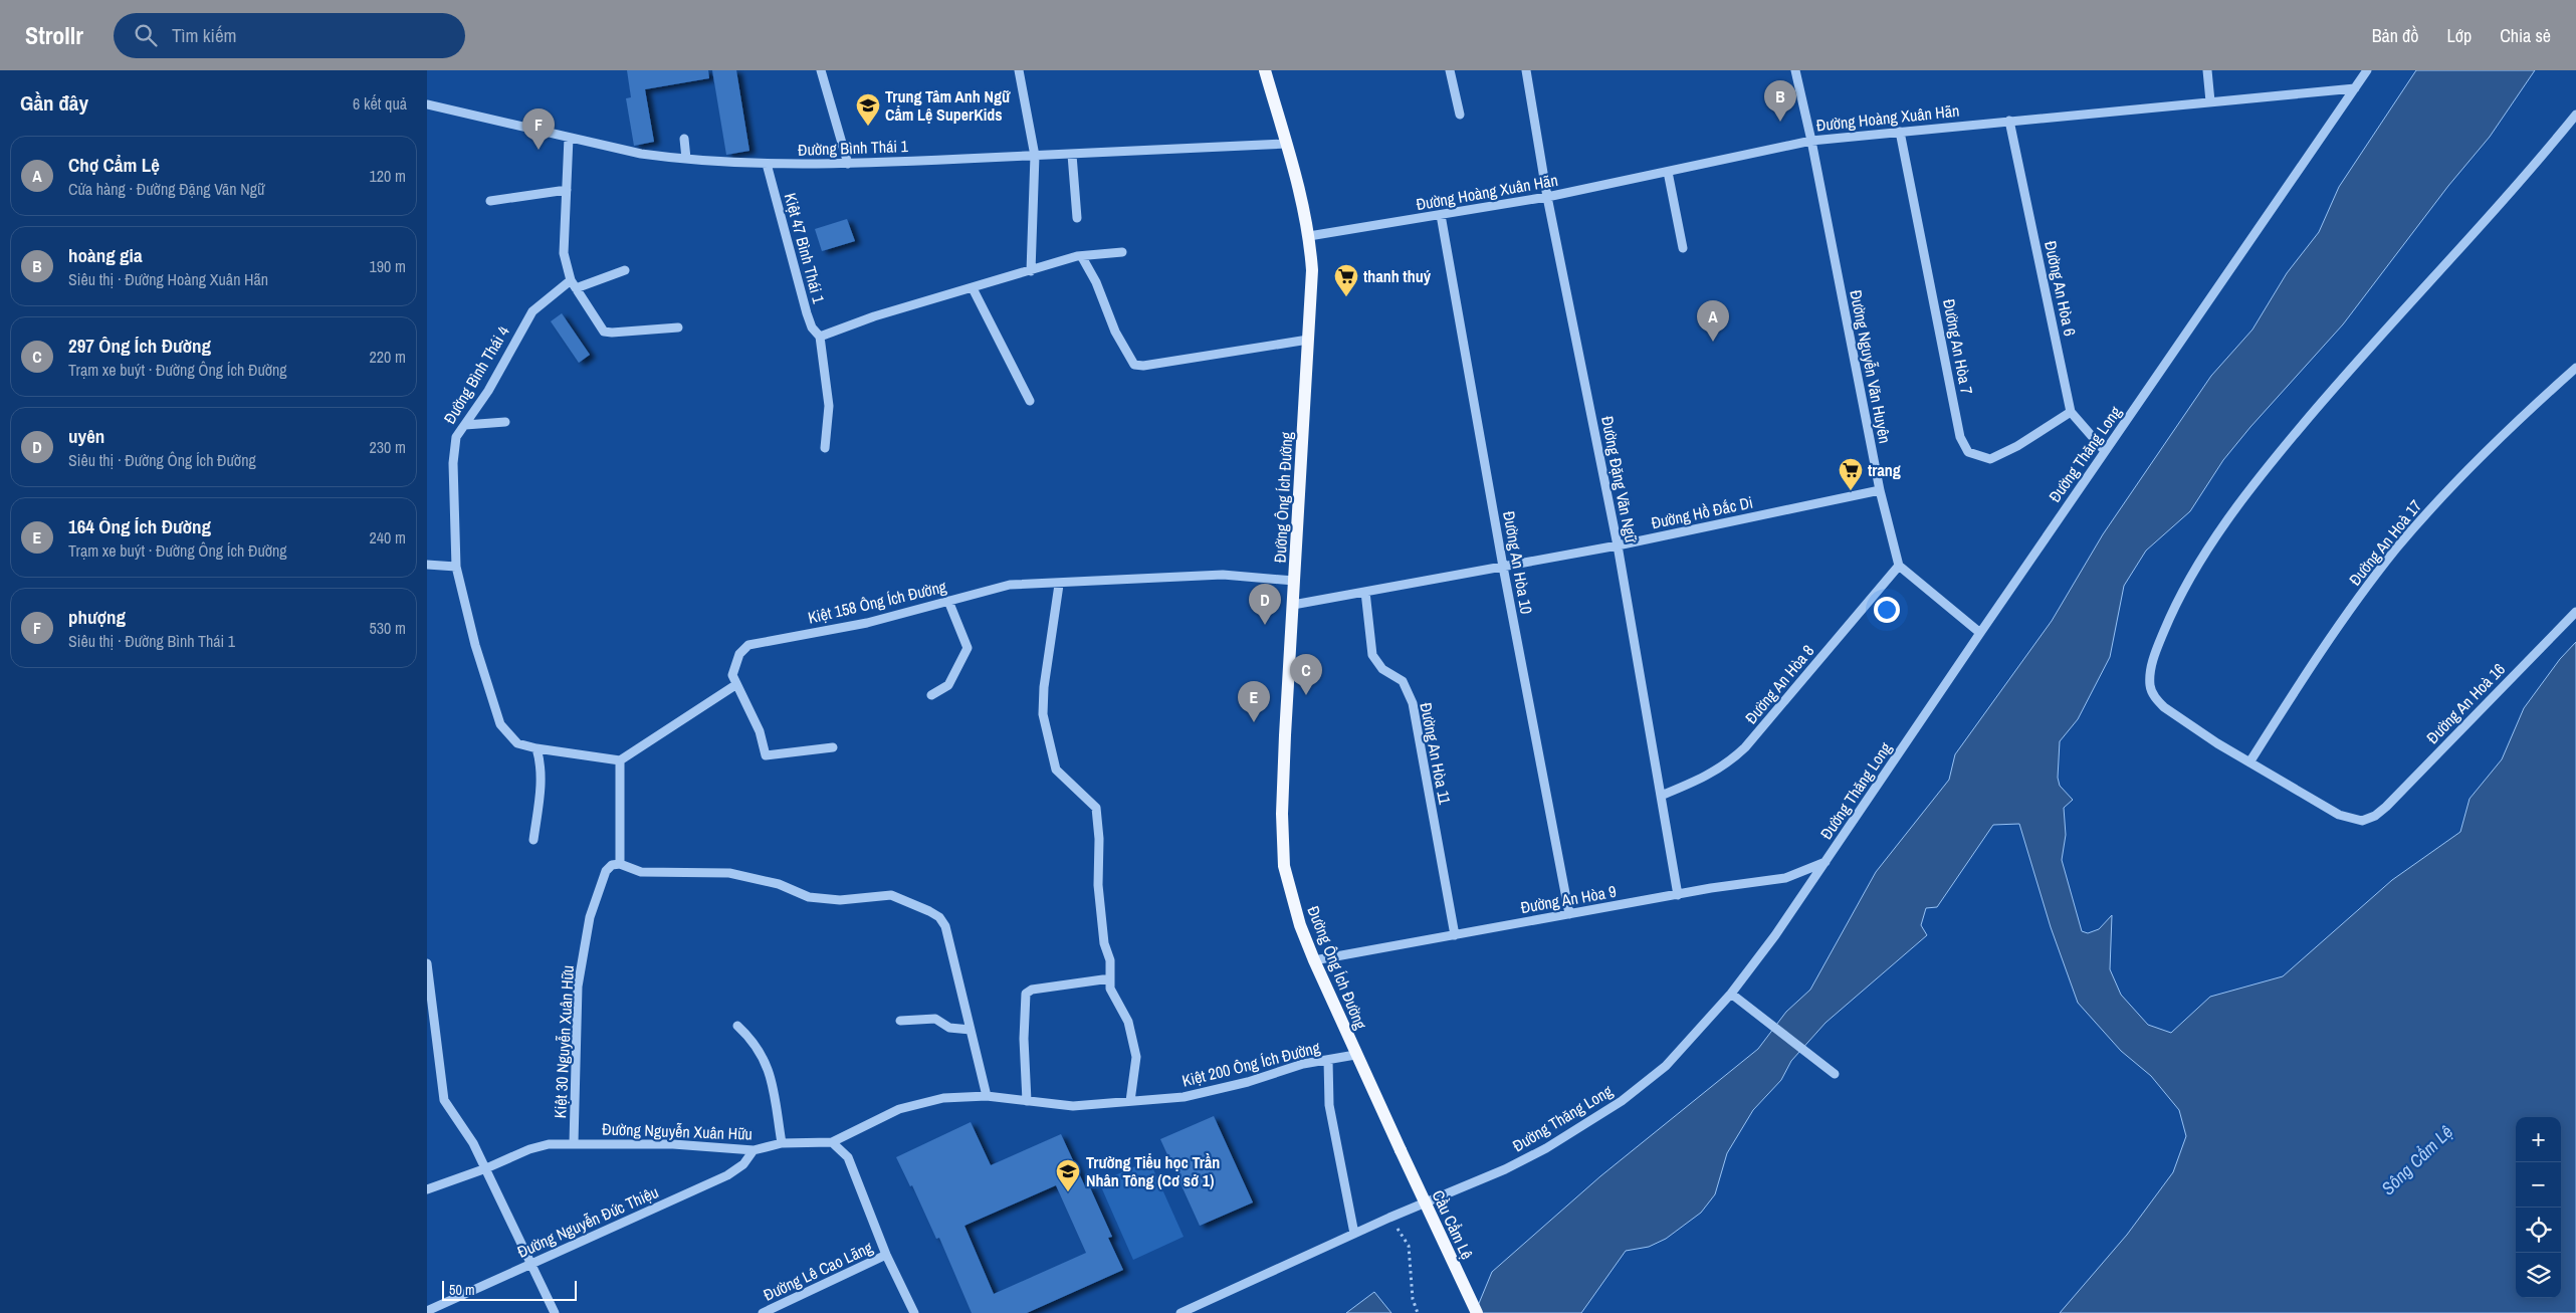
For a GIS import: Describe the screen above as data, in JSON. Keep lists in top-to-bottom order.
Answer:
{
  "streets": {
    "main road": ["Đường Ông Ích Đường", "Cầu Cẩm Lệ"],
    "street": [
      "Đường Hoàng Xuân Hãn",
      "Đường Bình Thái 1",
      "Kiệt 47 Bình Thái 1",
      "Đường An Hòa 6",
      "Đường An Hòa 7",
      "Đường Nguyễn Văn Huyên",
      "Đường Bình Thái 4",
      "Đường Thăng Long",
      "Đường Đặng Văn Ngữ",
      "Đường Hồ Đắc Di",
      "Đường An Hoà 17",
      "Đường An Hòa 10",
      "Kiệt 158 Ông Ích Đường",
      "Đường An Hòa 8",
      "Đường An Hoà 16",
      "Đường An Hòa 11",
      "Đường An Hòa 9",
      "Kiệt 30 Nguyễn Xuân Hữu",
      "Kiệt 200 Ông Ích Đường",
      "Đường Nguyễn Xuân Hữu",
      "Đường Nguyễn Đức Thiệu",
      "Đường Lê Cao Lãng"
    ]
  },
  "crossings": [
    ["Đường Hoàng Xuân Hãn", "Đường An Hòa 6"],
    ["Đường Hoàng Xuân Hãn", "Đường An Hòa 7"],
    ["Đường Hoàng Xuân Hãn", "Đường Nguyễn Văn Huyên"],
    ["Đường Hoàng Xuân Hãn", "Đường Thăng Long"],
    ["Đường Hoàng Xuân Hãn", "Đường Đặng Văn Ngữ"],
    ["Đường Hoàng Xuân Hãn", "Đường Ông Ích Đường"],
    ["Đường Hoàng Xuân Hãn", "Đường An Hòa 10"],
    ["Đường Bình Thái 1", "Kiệt 47 Bình Thái 1"],
    ["Đường Bình Thái 1", "Đường Ông Ích Đường"],
    ["Đường An Hòa 6", "Đường An Hòa 7"],
    ["Đường An Hòa 6", "Đường Thăng Long"],
    ["Đường Nguyễn Văn Huyên", "Đường Hồ Đắc Di"],
    ["Đường Nguyễn Văn Huyên", "Đường An Hòa 8"],
    ["Đường Thăng Long", "Đường An Hòa 9"],
    ["Đường Đặng Văn Ngữ", "Đường Hồ Đắc Di"],
    ["Đường Đặng Văn Ngữ", "Đường An Hòa 8"],
    ["Đường Đặng Văn Ngữ", "Đường An Hòa 9"],
    ["Đường Ông Ích Đường", "Đường Hồ Đắc Di"],
    ["Đường Ông Ích Đường", "Kiệt 158 Ông Ích Đường"],
    ["Đường Ông Ích Đường", "Đường An Hòa 9"],
    ["Đường Ông Ích Đường", "Kiệt 200 Ông Ích Đường"],
    ["Đường Ông Ích Đường", "Cầu Cẩm Lệ"],
    ["Đường Hồ Đắc Di", "Đường An Hòa 10"],
    ["Đường Hồ Đắc Di", "Đường An Hòa 11"],
    ["Đường An Hoà 17", "Đường An Hoà 16"],
    ["Đường An Hòa 10", "Đường An Hòa 9"],
    ["Đường An Hòa 11", "Đường An Hòa 9"],
    ["Kiệt 30 Nguyễn Xuân Hữu", "Đường Nguyễn Xuân Hữu"],
    ["Kiệt 200 Ông Ích Đường", "Đường Nguyễn Xuân Hữu"],
    ["Đường Nguyễn Xuân Hữu", "Đường Nguyễn Đức Thiệu"]
  ],
  "water": ["Sông Cẩm Lệ"],
  "places": {
    "school or university": ["Trung Tâm Anh Ngữ Cẩm Lệ SuperKids", "Trường Tiểu học Trần Nhân Tông (Cơ sở 1)"],
    "supermarket": ["thanh thuý", "trang"]
  },
  "scale_bar": "50 m",
  "page": {
    "header": "Strollr",
    "search": "Tìm kiếm",
    "nav": ["Bản đồ", "Lớp", "Chia sẻ"],
    "heading": ["Gần đây", "6 kết quả"],
    "pins": [
      "B",
      "F",
      "A",
      "D",
      "C",
      "E"
    ],
    "list": [
      {
        "mark": "A",
        "name": "Chợ Cẩm Lệ",
        "note": "Cửa hàng · Đường Đặng Văn Ngữ",
        "value": "120 m"
      },
      {
        "mark": "B",
        "name": "hoàng gia",
        "note": "Siêu thị · Đường Hoàng Xuân Hãn",
        "value": "190 m"
      },
      {
        "mark": "C",
        "name": "297 Ông Ích Đường",
        "note": "Trạm xe buýt · Đường Ông Ích Đường",
        "value": "220 m"
      },
      {
        "mark": "D",
        "name": "uyên",
        "note": "Siêu thị · Đường Ông Ích Đường",
        "value": "230 m"
      },
      {
        "mark": "E",
        "name": "164 Ông Ích Đường",
        "note": "Trạm xe buýt · Đường Ông Ích Đường",
        "value": "240 m"
      },
      {
        "mark": "F",
        "name": "phượng",
        "note": "Siêu thị · Đường Bình Thái 1",
        "value": "530 m"
      }
    ],
    "map_buttons": ["+", "−"],
    "scale": "50 m"
  }
}
